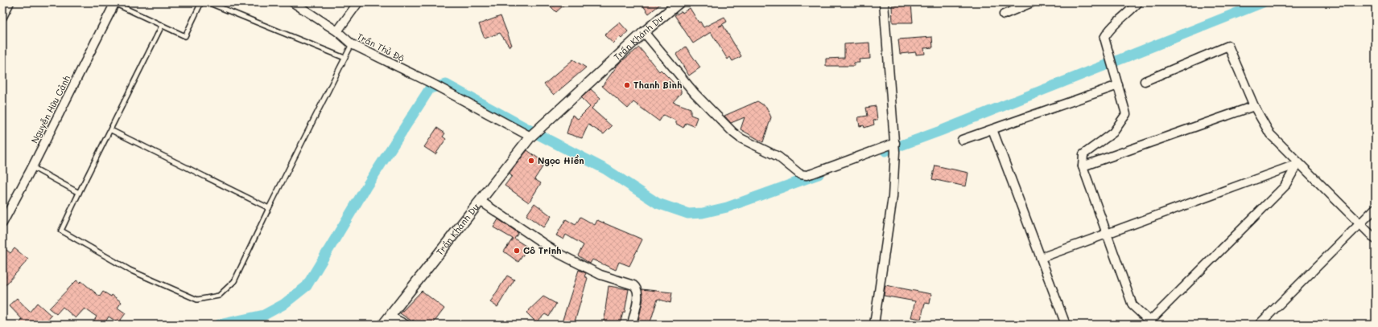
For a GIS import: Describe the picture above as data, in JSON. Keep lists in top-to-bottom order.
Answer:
{
  "streets": {
    "street": ["Trần Khánh Dư", "Trần Thủ Độ", "Nguyễn Hữu Cảnh"]
  },
  "crossings": [
    ["Trần Khánh Dư", "Trần Thủ Độ"]
  ],
  "places": ["Thanh Bình", "Ngọc Hiền", "Cô Trinh"]
}
